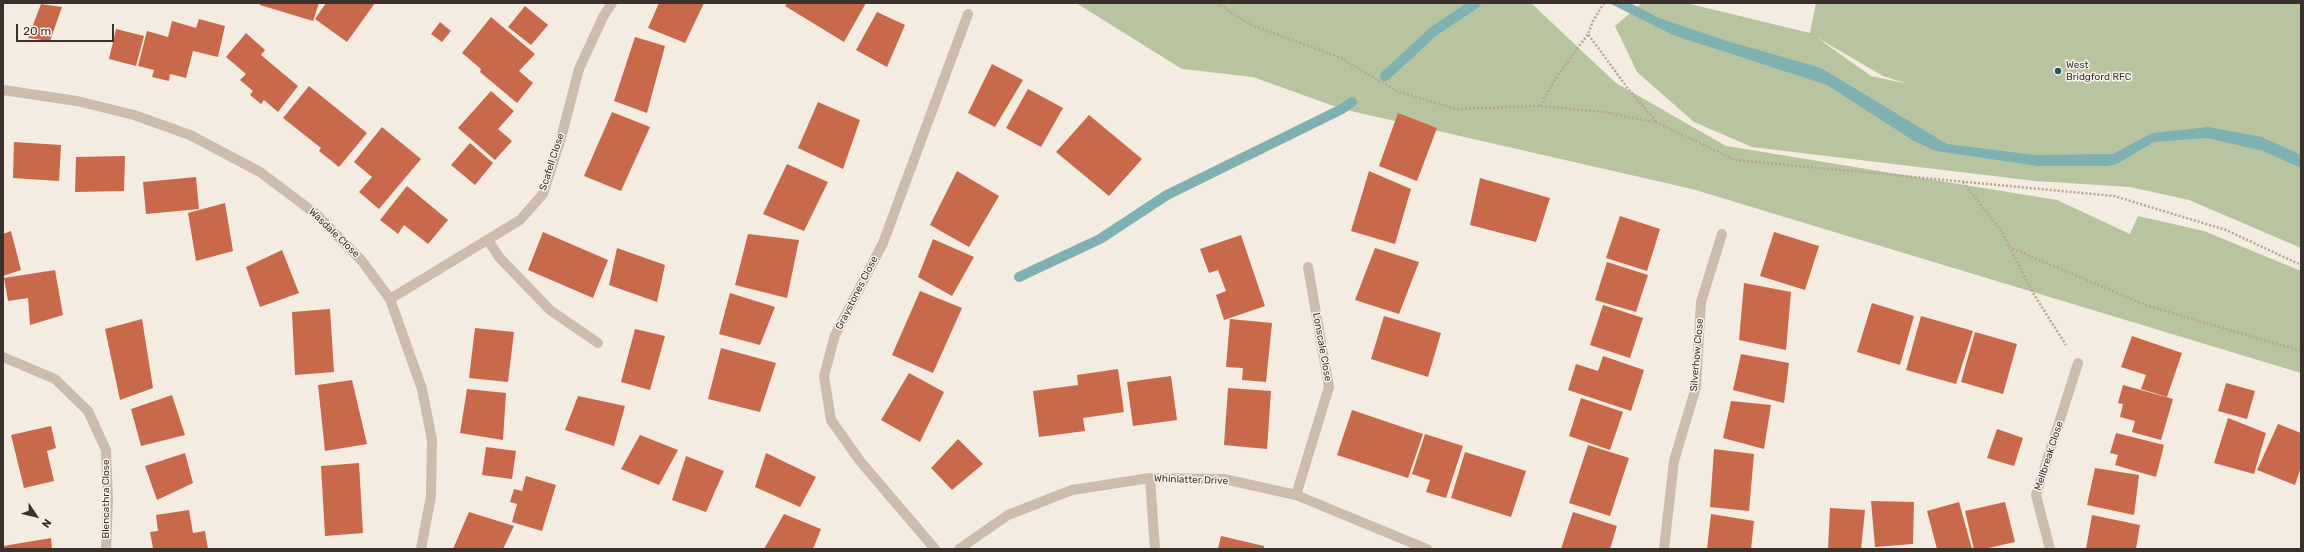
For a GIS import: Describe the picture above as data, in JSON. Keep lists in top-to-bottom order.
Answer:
{
  "streets": {
    "street": [
      "Scafell Close",
      "Wasdale Close",
      "Graystones Close",
      "Lonscale Close",
      "Silverhow Close",
      "Mellbreak Close",
      "Whinlatter Drive",
      "Blencathra Close"
    ]
  },
  "crossings": [
    ["Scafell Close", "Wasdale Close"],
    ["Lonscale Close", "Whinlatter Drive"]
  ],
  "places": ["West Bridgford RFC"],
  "scale_bar": "20 m",
  "north": "bottom right"
}
